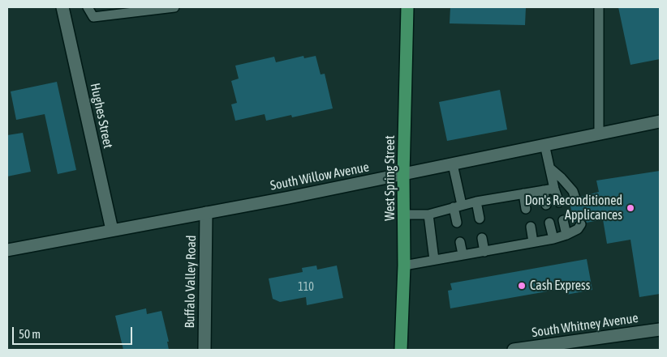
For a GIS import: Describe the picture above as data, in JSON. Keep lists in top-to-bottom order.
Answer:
{
  "streets": {
    "main road": [
      "Hughes Street",
      "South Willow Avenue",
      "West Spring Street",
      "Buffalo Valley Road",
      "South Whitney Avenue"
    ]
  },
  "crossings": [
    ["Hughes Street", "South Willow Avenue"],
    ["South Willow Avenue", "West Spring Street"],
    ["South Willow Avenue", "Buffalo Valley Road"]
  ],
  "places": ["Don's Reconditioned Applicances", "Cash Express"],
  "house_numbers": ["110"],
  "scale_bar": "50 m"
}
